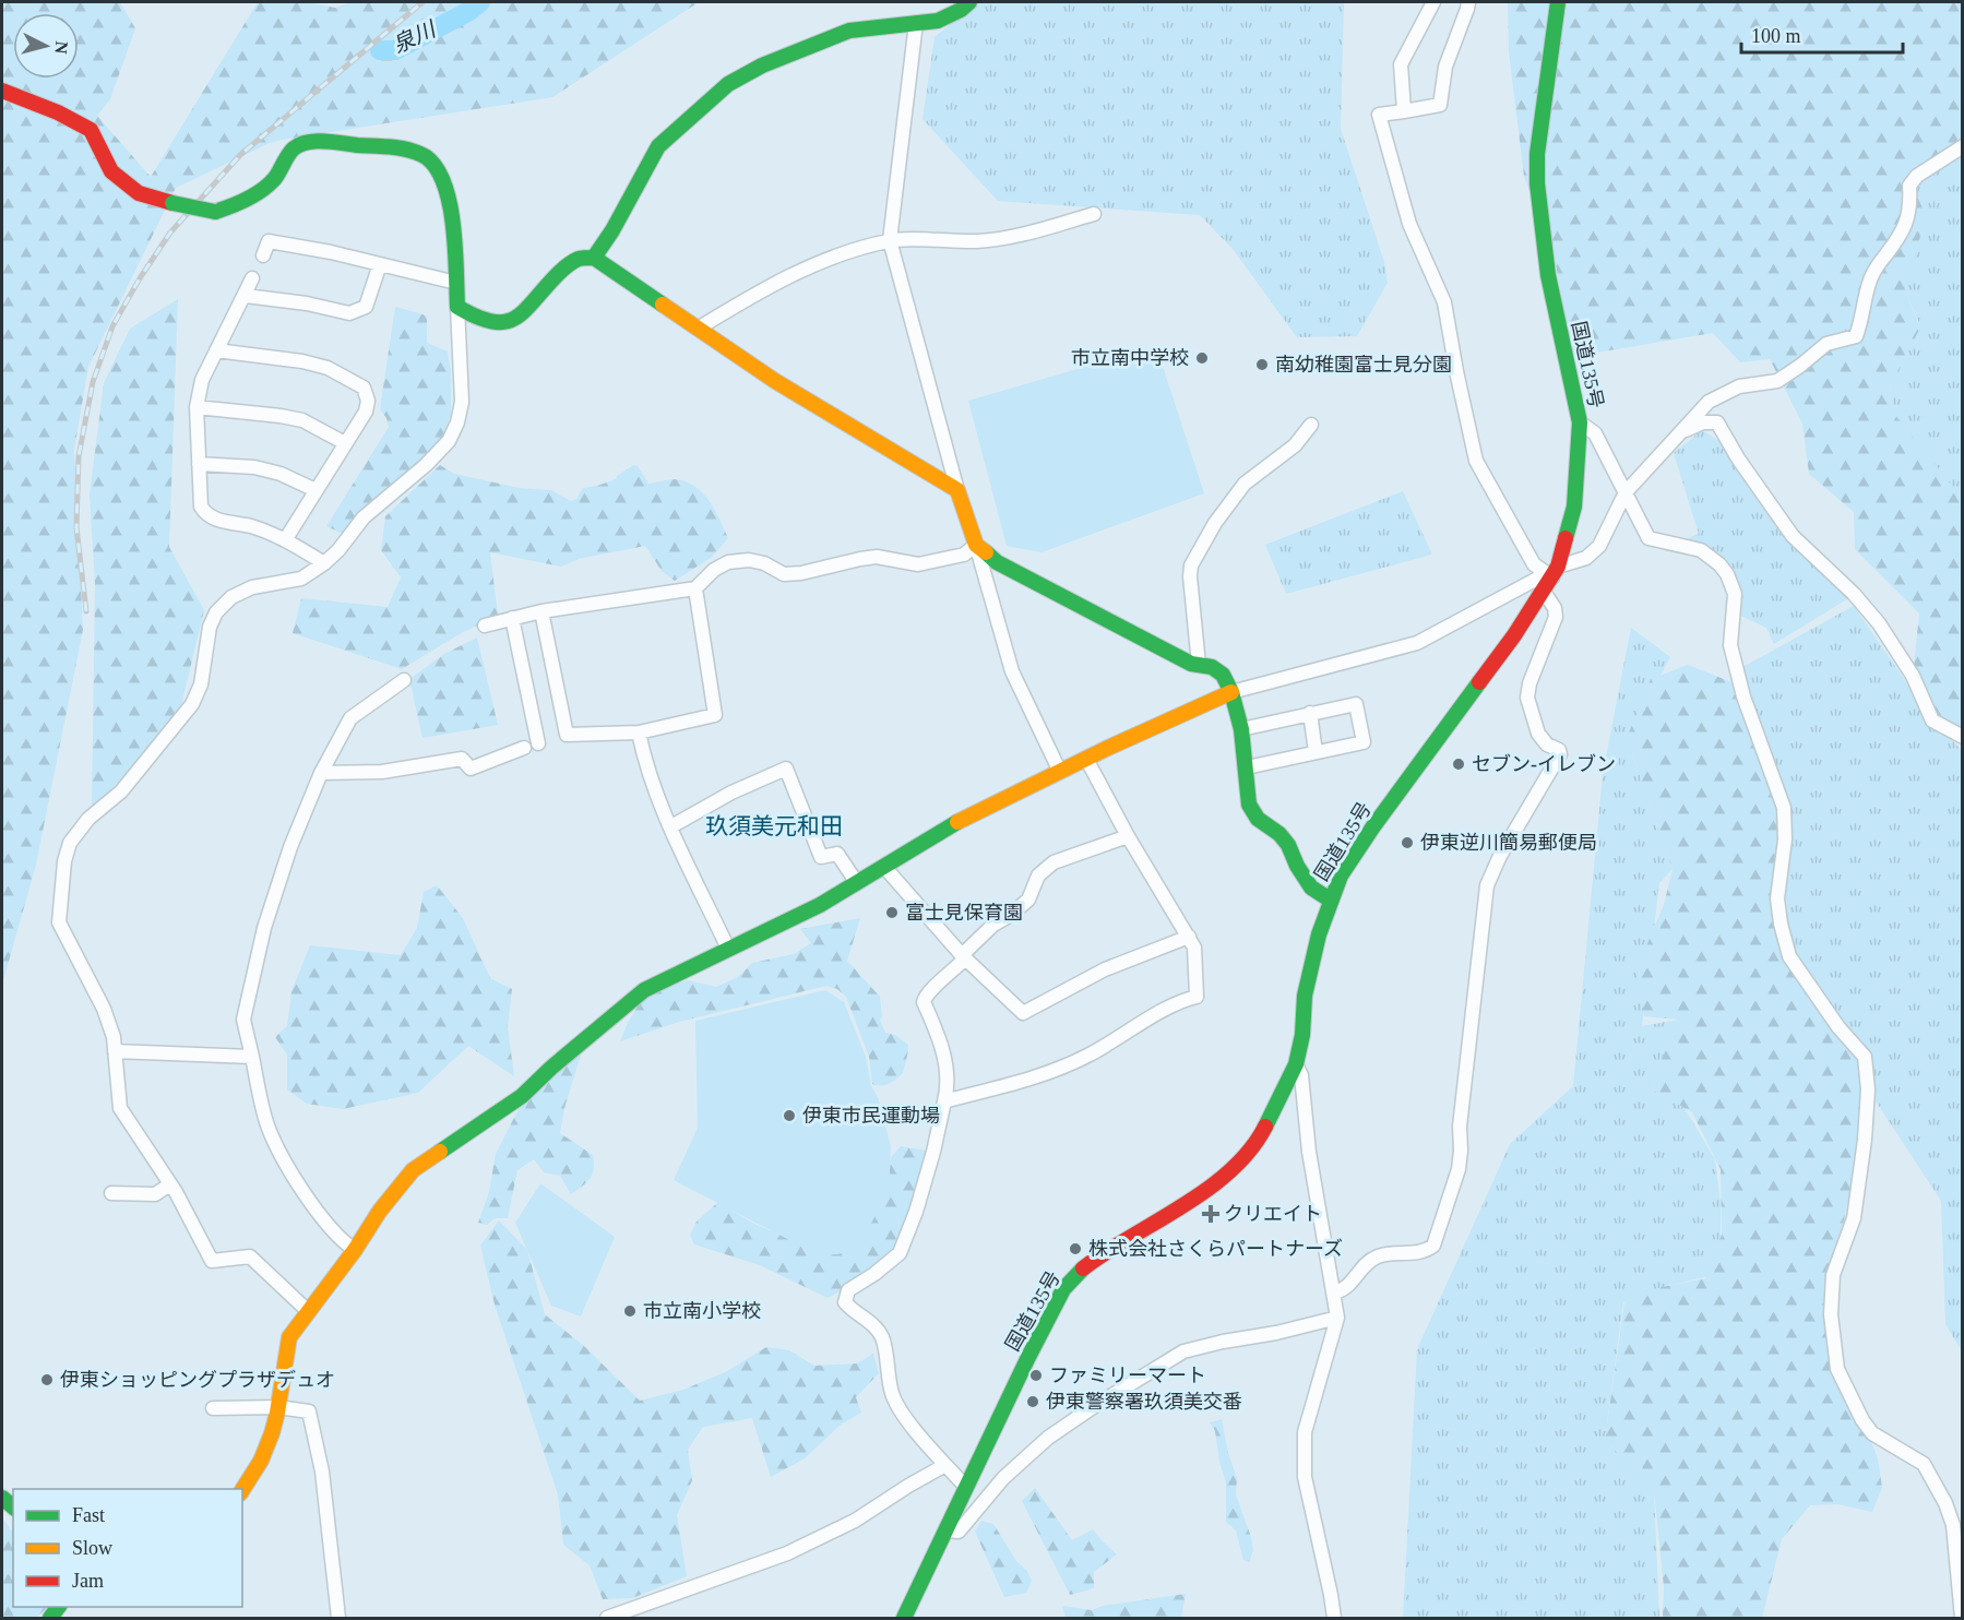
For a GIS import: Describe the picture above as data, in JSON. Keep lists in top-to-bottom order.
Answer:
{
  "streets": {
    "main road": ["国道135号"]
  },
  "districts": ["玖須美元和田"],
  "water": ["泉川"],
  "places": {
    "other": [
      "市立南中学校",
      "南幼稚園富士見分園",
      "セブン-イレブン",
      "伊東逆川簡易郵便局",
      "富士見保育園",
      "伊東市民運動場",
      "株式会社さくらパートナーズ",
      "市立南小学校",
      "ファミリーマート",
      "伊東ショッピングプラザデュオ",
      "伊東警察署玖須美交番"
    ],
    "health": ["クリエイト"]
  },
  "legend": ["Fast", "Slow", "Jam"],
  "scale_bar": "100 m",
  "north": "right"
}
